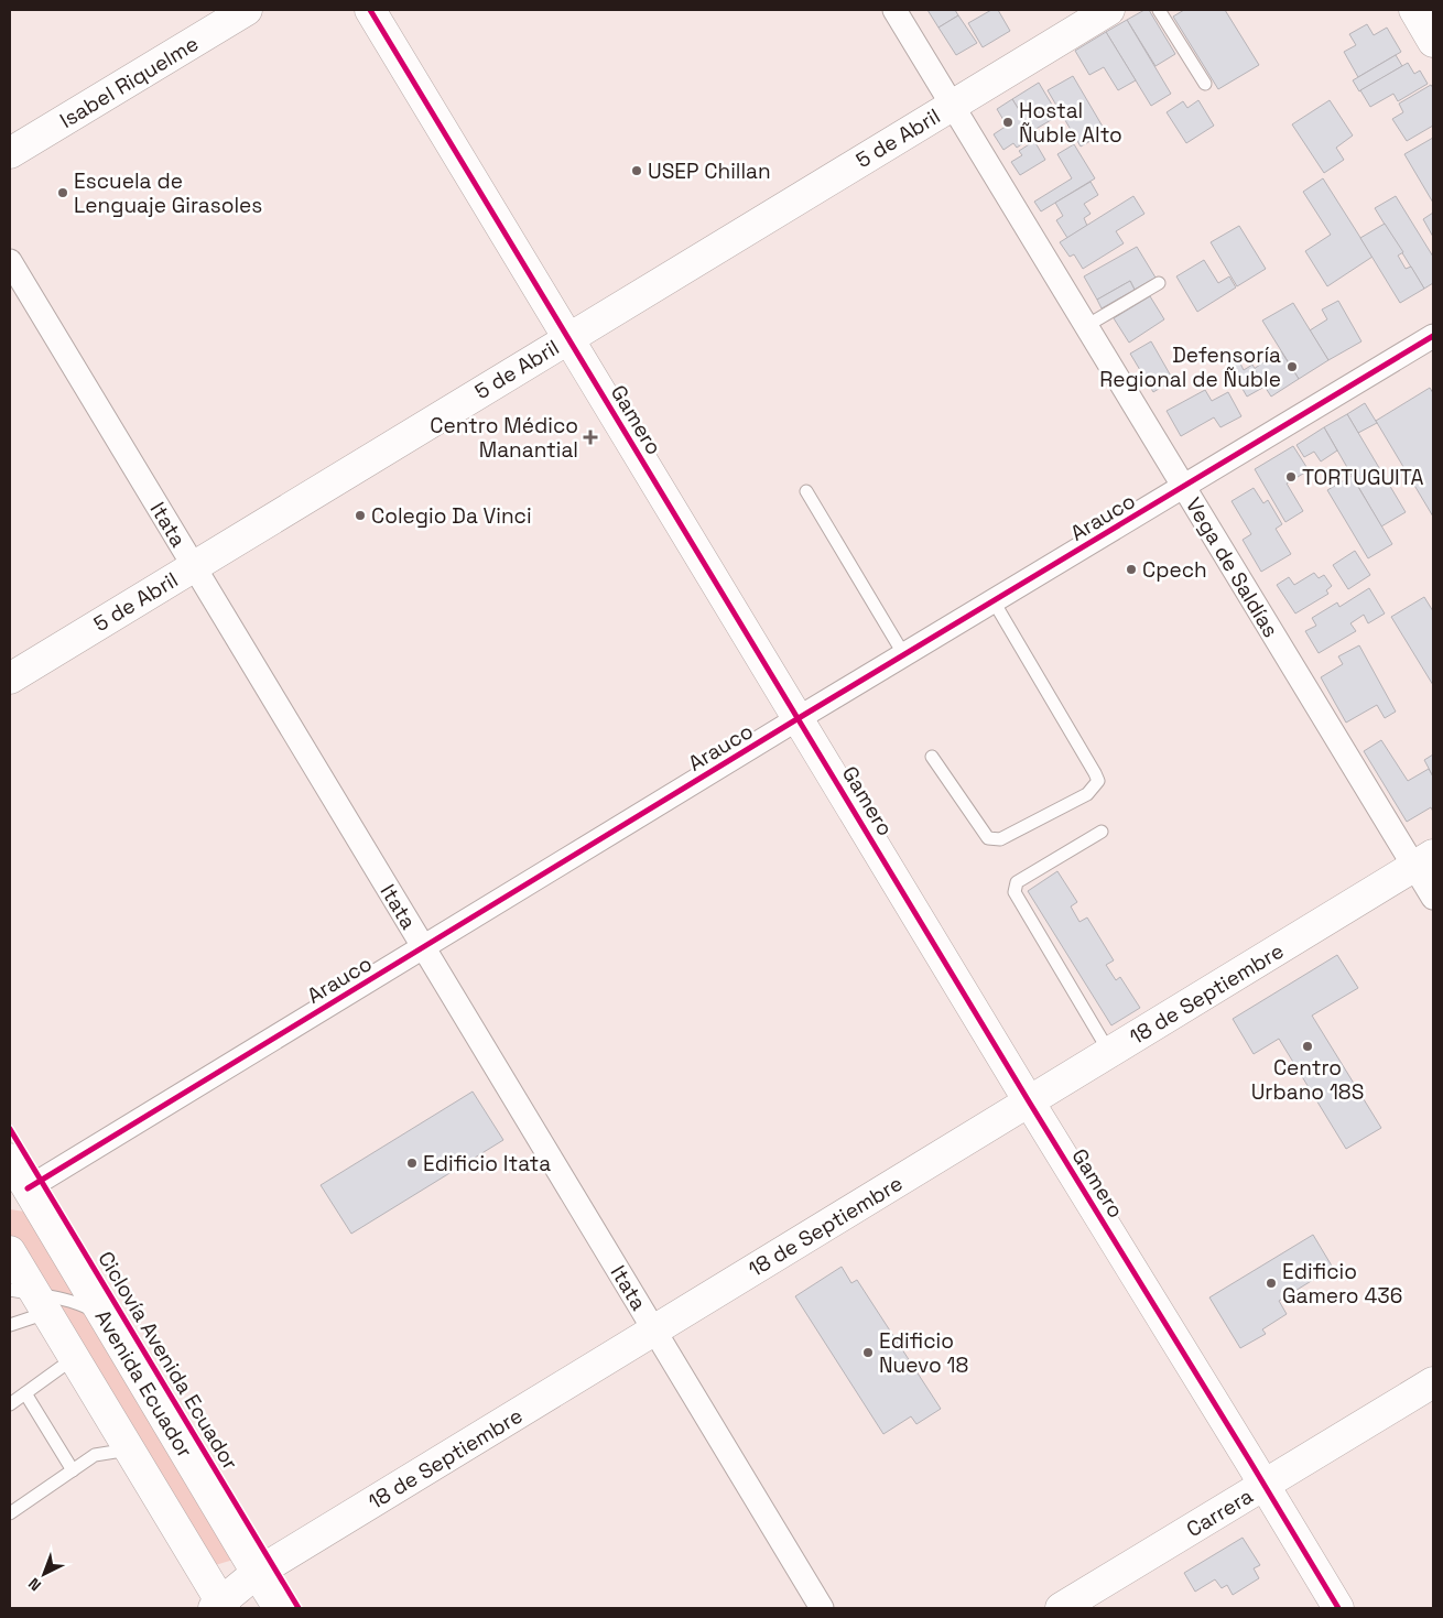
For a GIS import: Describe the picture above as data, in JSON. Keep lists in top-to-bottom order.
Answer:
{
  "streets": {
    "street": [
      "Isabel Riquelme",
      "5 de Abril",
      "Gamero",
      "Arauco",
      "Itata",
      "Vega de Saldías",
      "18 de Septiembre",
      "Avenida Ecuador",
      "Carrera"
    ],
    "cycle path": ["Ciclovía Avenida Ecuador"]
  },
  "crossings": [
    ["5 de Abril", "Gamero"],
    ["5 de Abril", "Itata"],
    ["5 de Abril", "Vega de Saldías"],
    ["Gamero", "Arauco"],
    ["Gamero", "18 de Septiembre"],
    ["Gamero", "Carrera"],
    ["Arauco", "Itata"],
    ["Arauco", "Vega de Saldías"],
    ["Arauco", "Avenida Ecuador"],
    ["Itata", "18 de Septiembre"],
    ["Vega de Saldías", "18 de Septiembre"],
    ["18 de Septiembre", "Avenida Ecuador"]
  ],
  "places": {
    "other": [
      "Hostal Ñuble Alto",
      "USEP Chillan",
      "Escuela de Lenguaje Girasoles",
      "Defensoría Regional de Ñuble",
      "TORTUGUITA",
      "Colegio Da Vinci",
      "Cpech",
      "Centro Urbano 18S",
      "Edificio Itata",
      "Edificio Gamero 436",
      "Edificio Nuevo 18"
    ],
    "health": ["Centro Médico Manantial"]
  },
  "north": "bottom left"
}
